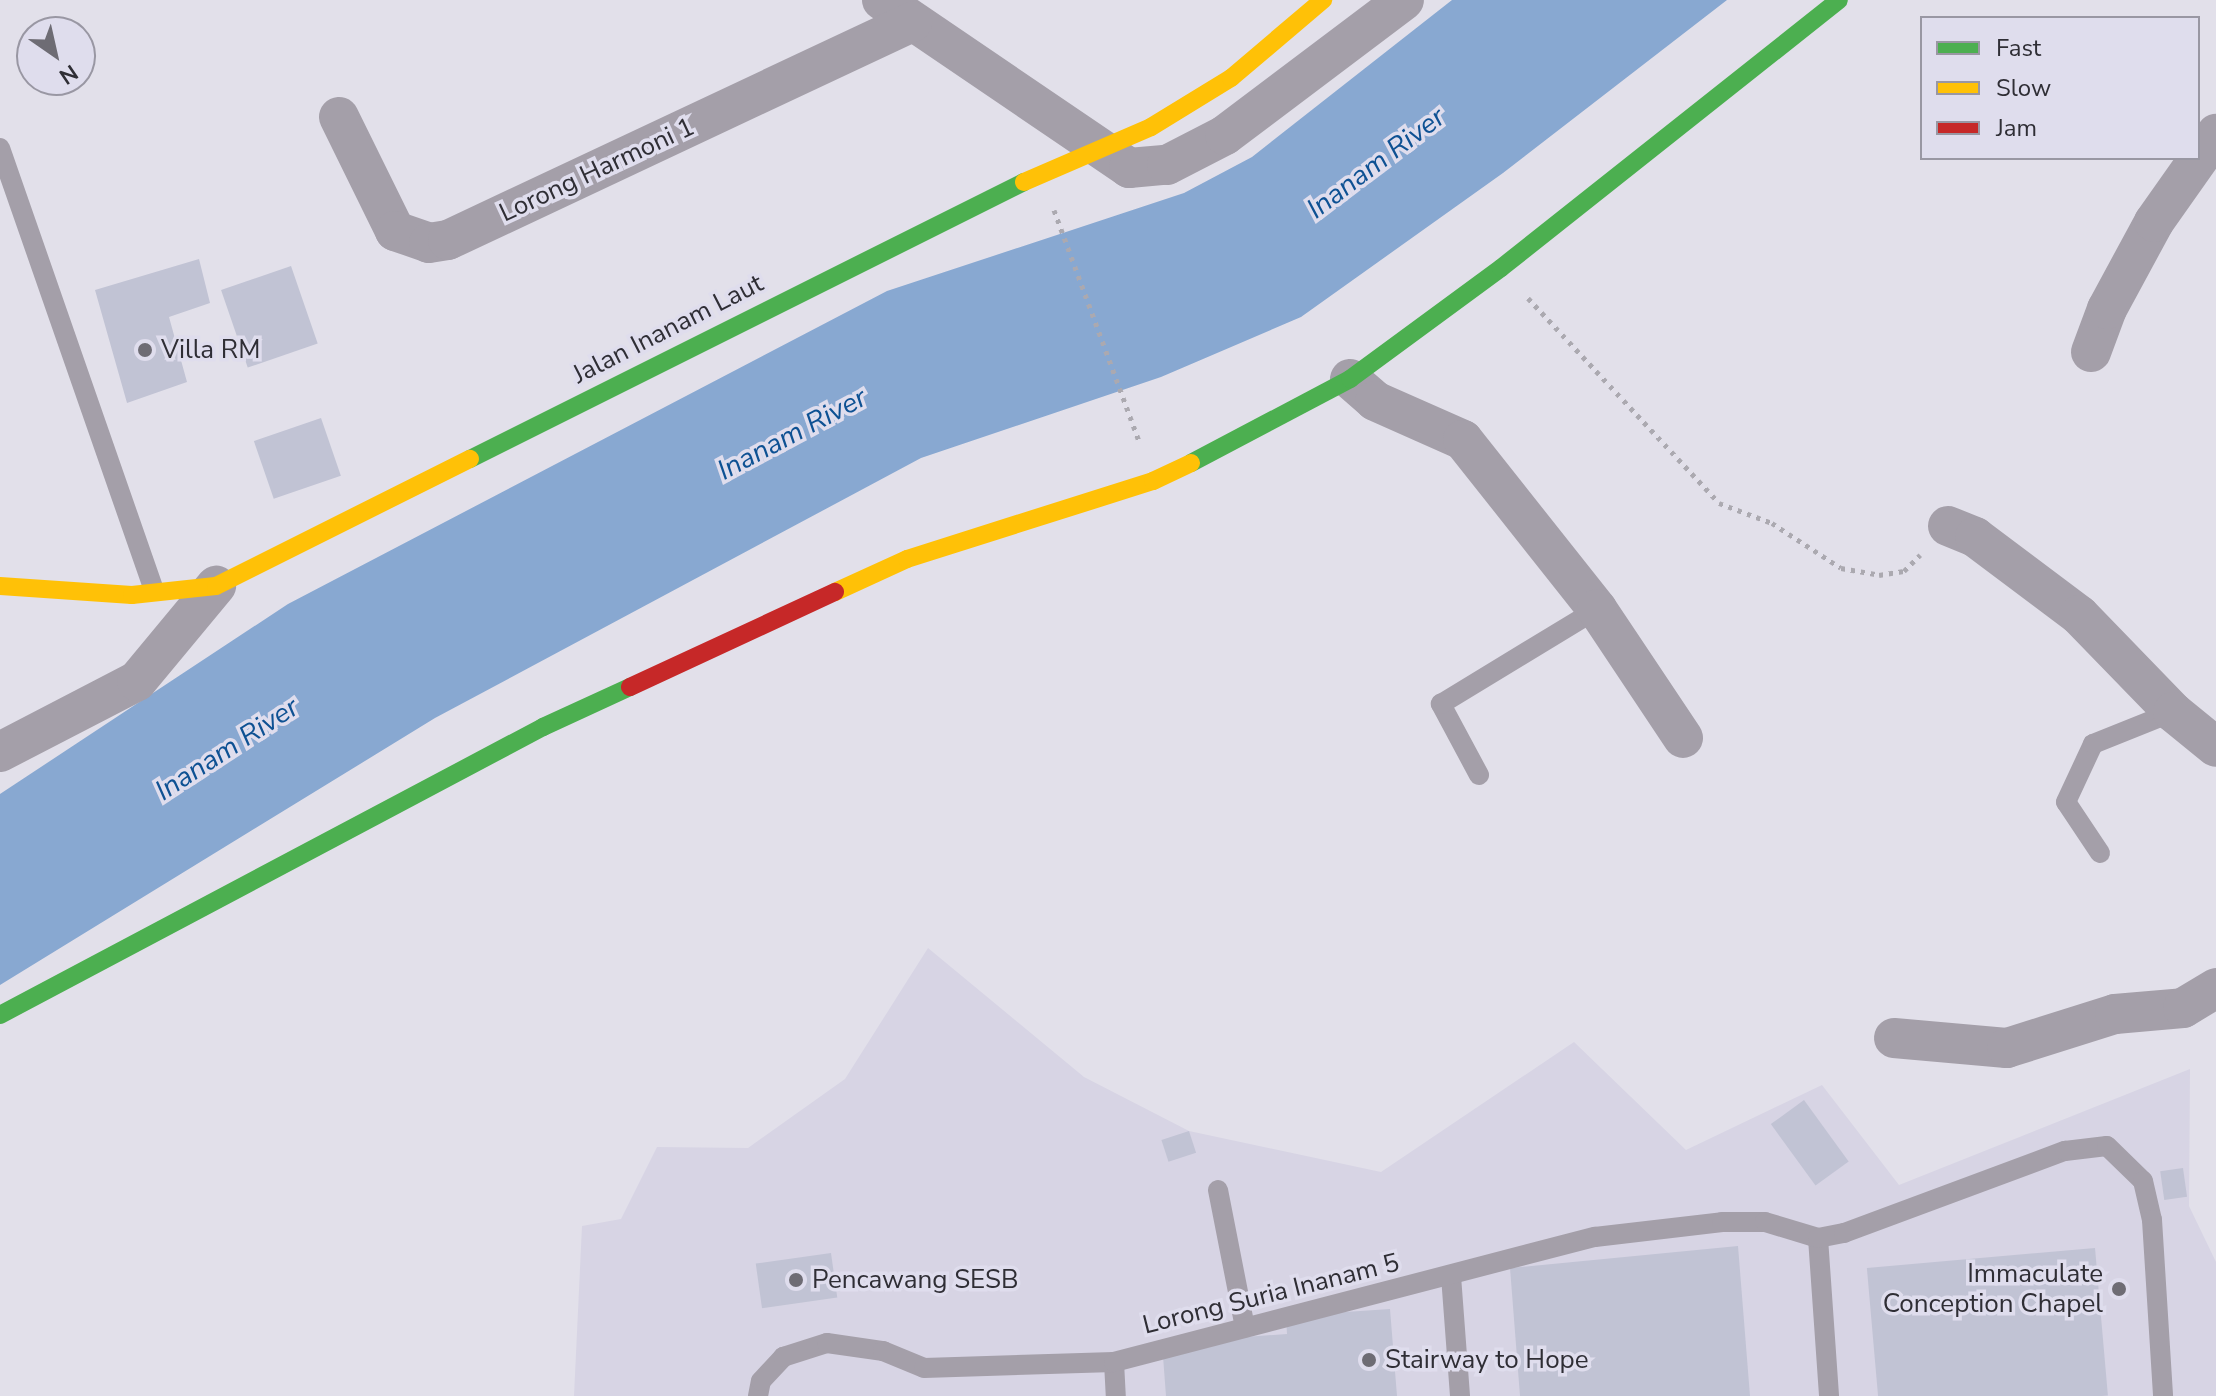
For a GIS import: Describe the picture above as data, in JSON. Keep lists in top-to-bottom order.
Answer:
{
  "streets": {
    "street": ["Lorong Harmoni 1", "Jalan Inanam Laut"],
    "lane": ["Lorong Suria Inanam 5"]
  },
  "water": ["Inanam River"],
  "places": [
    "Villa RM",
    "Pencawang SESB",
    "Immaculate Conception Chapel",
    "Stairway to Hope"
  ],
  "legend": ["Fast", "Slow", "Jam"],
  "north": "bottom right"
}
